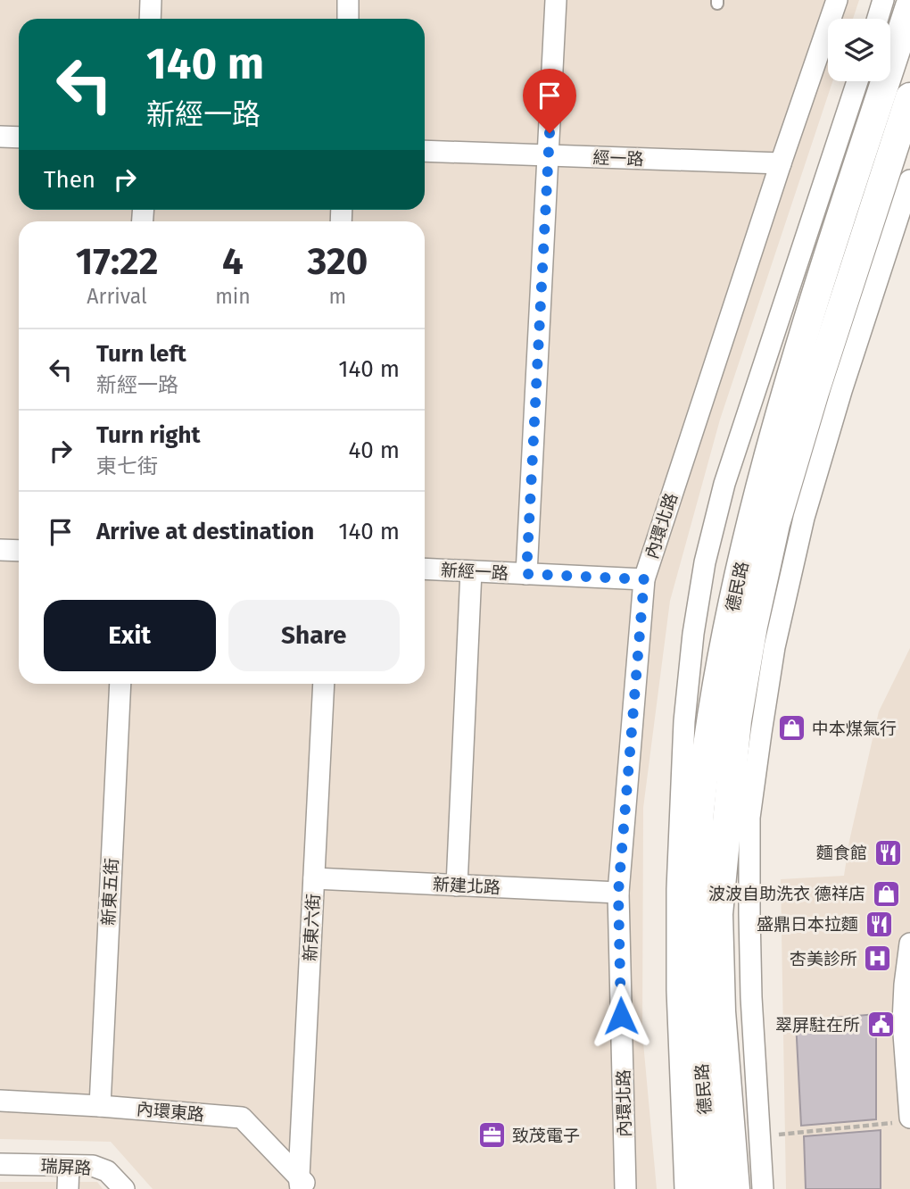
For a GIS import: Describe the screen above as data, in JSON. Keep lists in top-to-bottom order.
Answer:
{
  "streets": {
    "street": [
      "經一路",
      "內環北路",
      "新經一路",
      "德民路",
      "新建北路",
      "新東五街",
      "新東六街",
      "內環東路",
      "瑞屏路"
    ]
  },
  "crossings": [
    ["經一路", "內環北路"],
    ["內環北路", "新經一路"],
    ["內環北路", "新建北路"],
    ["新建北路", "新東六街"],
    ["新東五街", "內環東路"],
    ["新東六街", "內環東路"]
  ],
  "places": {
    "shop": ["中本煤氣行", "波波自助洗衣 德祥店"],
    "restaurant": ["麵食館", "盛鼎日本拉麵"],
    "hospital": ["杏美診所"],
    "public building": ["翠屏駐在所"],
    "office": ["致茂電子"]
  },
  "page": {
    "turn": ["140 m", "新經一路"],
    "then": "Then",
    "eta": [
      "17:22",
      "Arrival",
      "4",
      "min",
      "320",
      "m"
    ],
    "list": [
      {
        "name": "Turn left",
        "note": "新經一路",
        "value": "140 m"
      },
      {
        "name": "Turn right",
        "note": "東七街",
        "value": "40 m"
      },
      {
        "name": "Arrive at destination",
        "value": "140 m"
      }
    ],
    "buttons": ["Exit", "Share"]
  }
}
